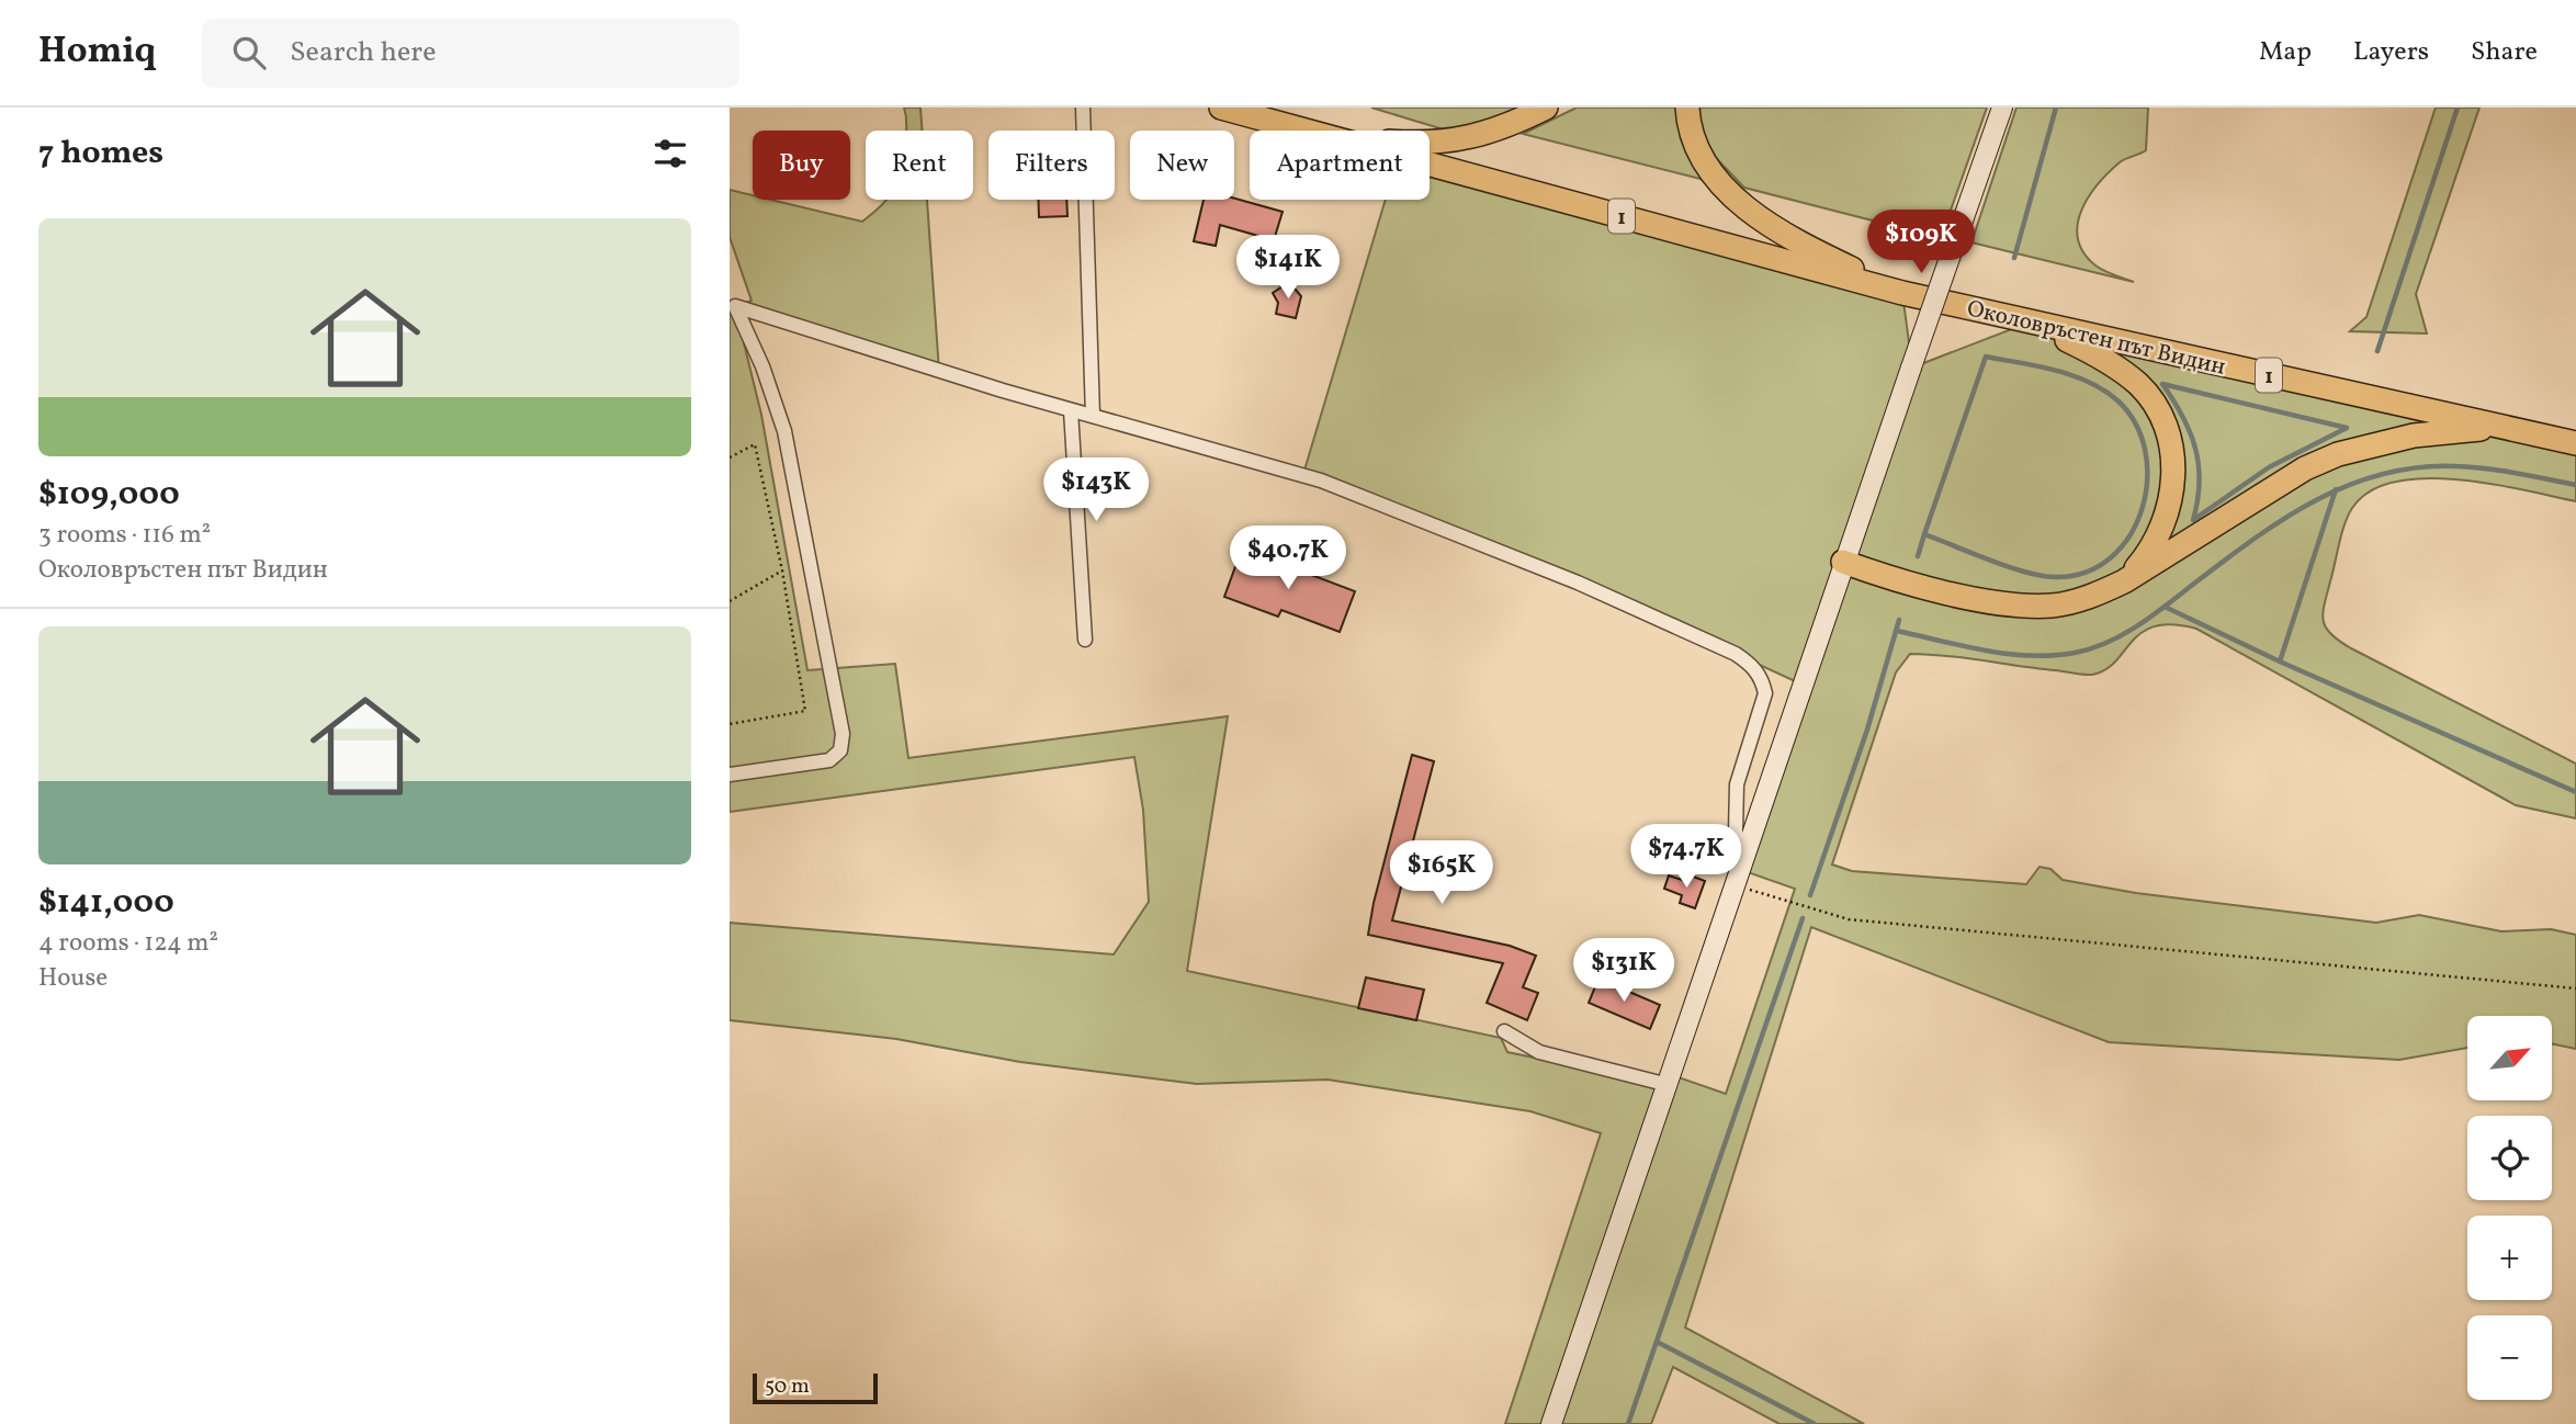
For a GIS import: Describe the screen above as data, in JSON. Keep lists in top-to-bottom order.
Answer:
{
  "streets": {
    "main road": ["1", "Околовръстен път Видин"]
  },
  "scale_bar": "50 m",
  "north": "top right",
  "page": {
    "header": "Homiq",
    "search": "Search here",
    "nav": ["Map", "Layers", "Share"],
    "heading": "7 homes",
    "chip": [
      "Buy",
      "Rent",
      "Filters",
      "New",
      "Apartment"
    ],
    "list": [
      {
        "name": "$109,000",
        "note": "3 rooms · 116 m² · Околовръстен път Видин"
      },
      {
        "name": "$141,000",
        "note": "4 rooms · 124 m² · House"
      }
    ],
    "price": [
      "$109K",
      "$141K",
      "$143K",
      "$40.7K",
      "$74.7K",
      "$165K",
      "$131K"
    ],
    "map_buttons": ["+", "−"],
    "scale": "50 m"
  }
}
